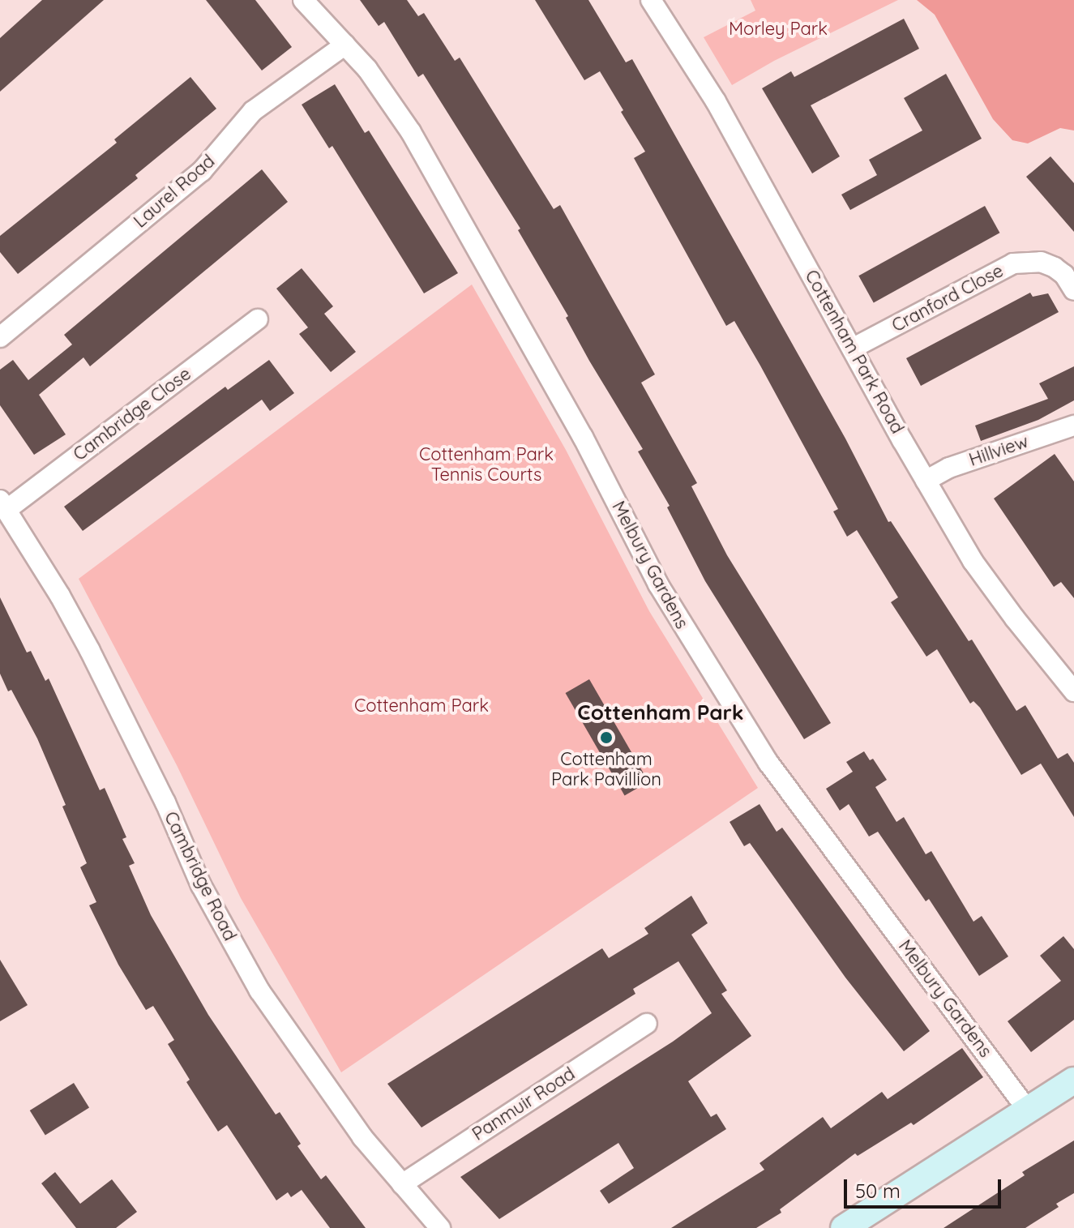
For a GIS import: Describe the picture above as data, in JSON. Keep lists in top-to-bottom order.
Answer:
{
  "streets": {
    "street": [
      "Laurel Road",
      "Cranford Close",
      "Cottenham Park Road",
      "Cambridge Close",
      "Hillview",
      "Melbury Gardens",
      "Cambridge Road",
      "Panmuir Road"
    ]
  },
  "crossings": [
    ["Laurel Road", "Melbury Gardens"],
    ["Cranford Close", "Cottenham Park Road"],
    ["Cottenham Park Road", "Hillview"],
    ["Cambridge Close", "Cambridge Road"],
    ["Cambridge Road", "Panmuir Road"]
  ],
  "districts": ["Cottenham Park"],
  "parks": ["Morley Park", "Cottenham Park Tennis Courts", "Cottenham Park"],
  "places": ["Cottenham Park Pavillion"],
  "scale_bar": "50 m"
}
